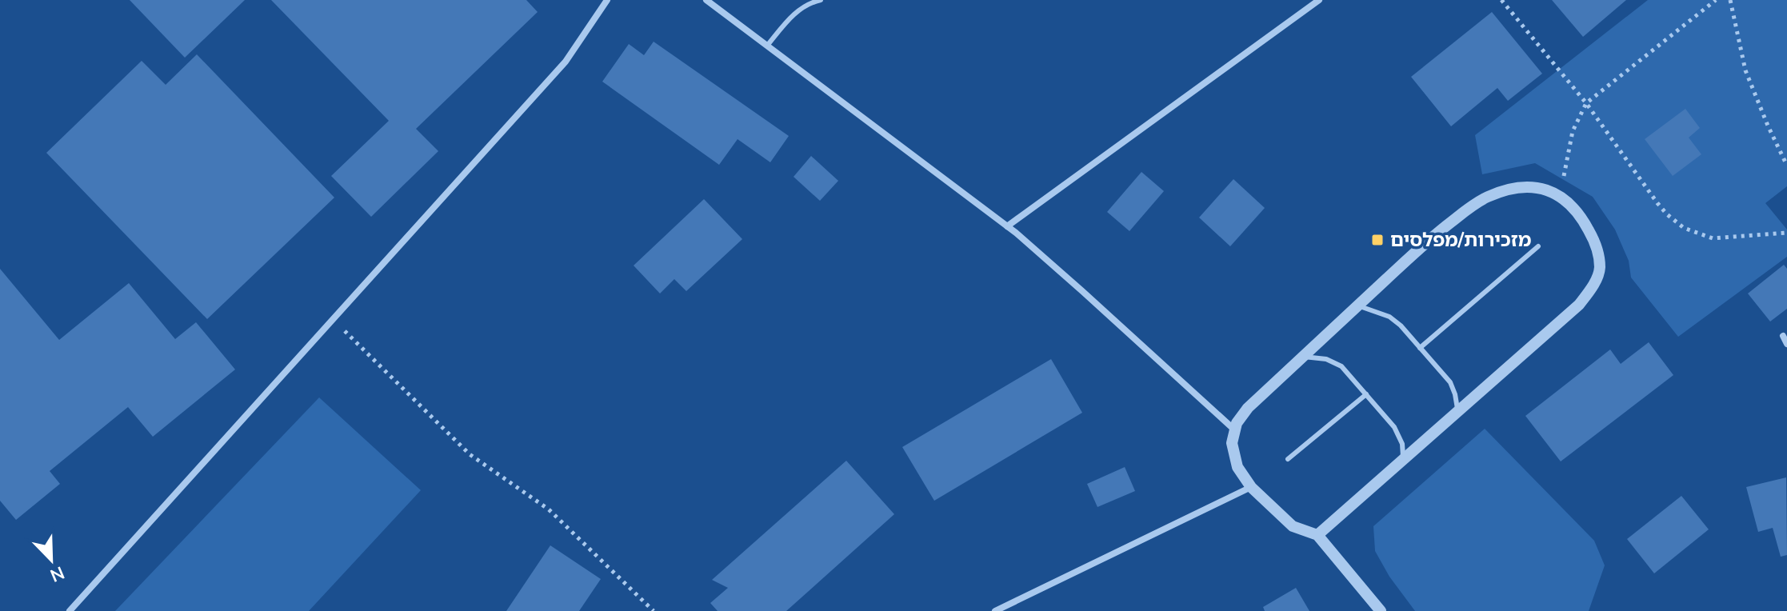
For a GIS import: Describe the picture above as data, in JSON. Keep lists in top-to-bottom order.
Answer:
{
  "places": {
    "transit": ["מזכירות/מפלסים"]
  },
  "north": "bottom right"
}
